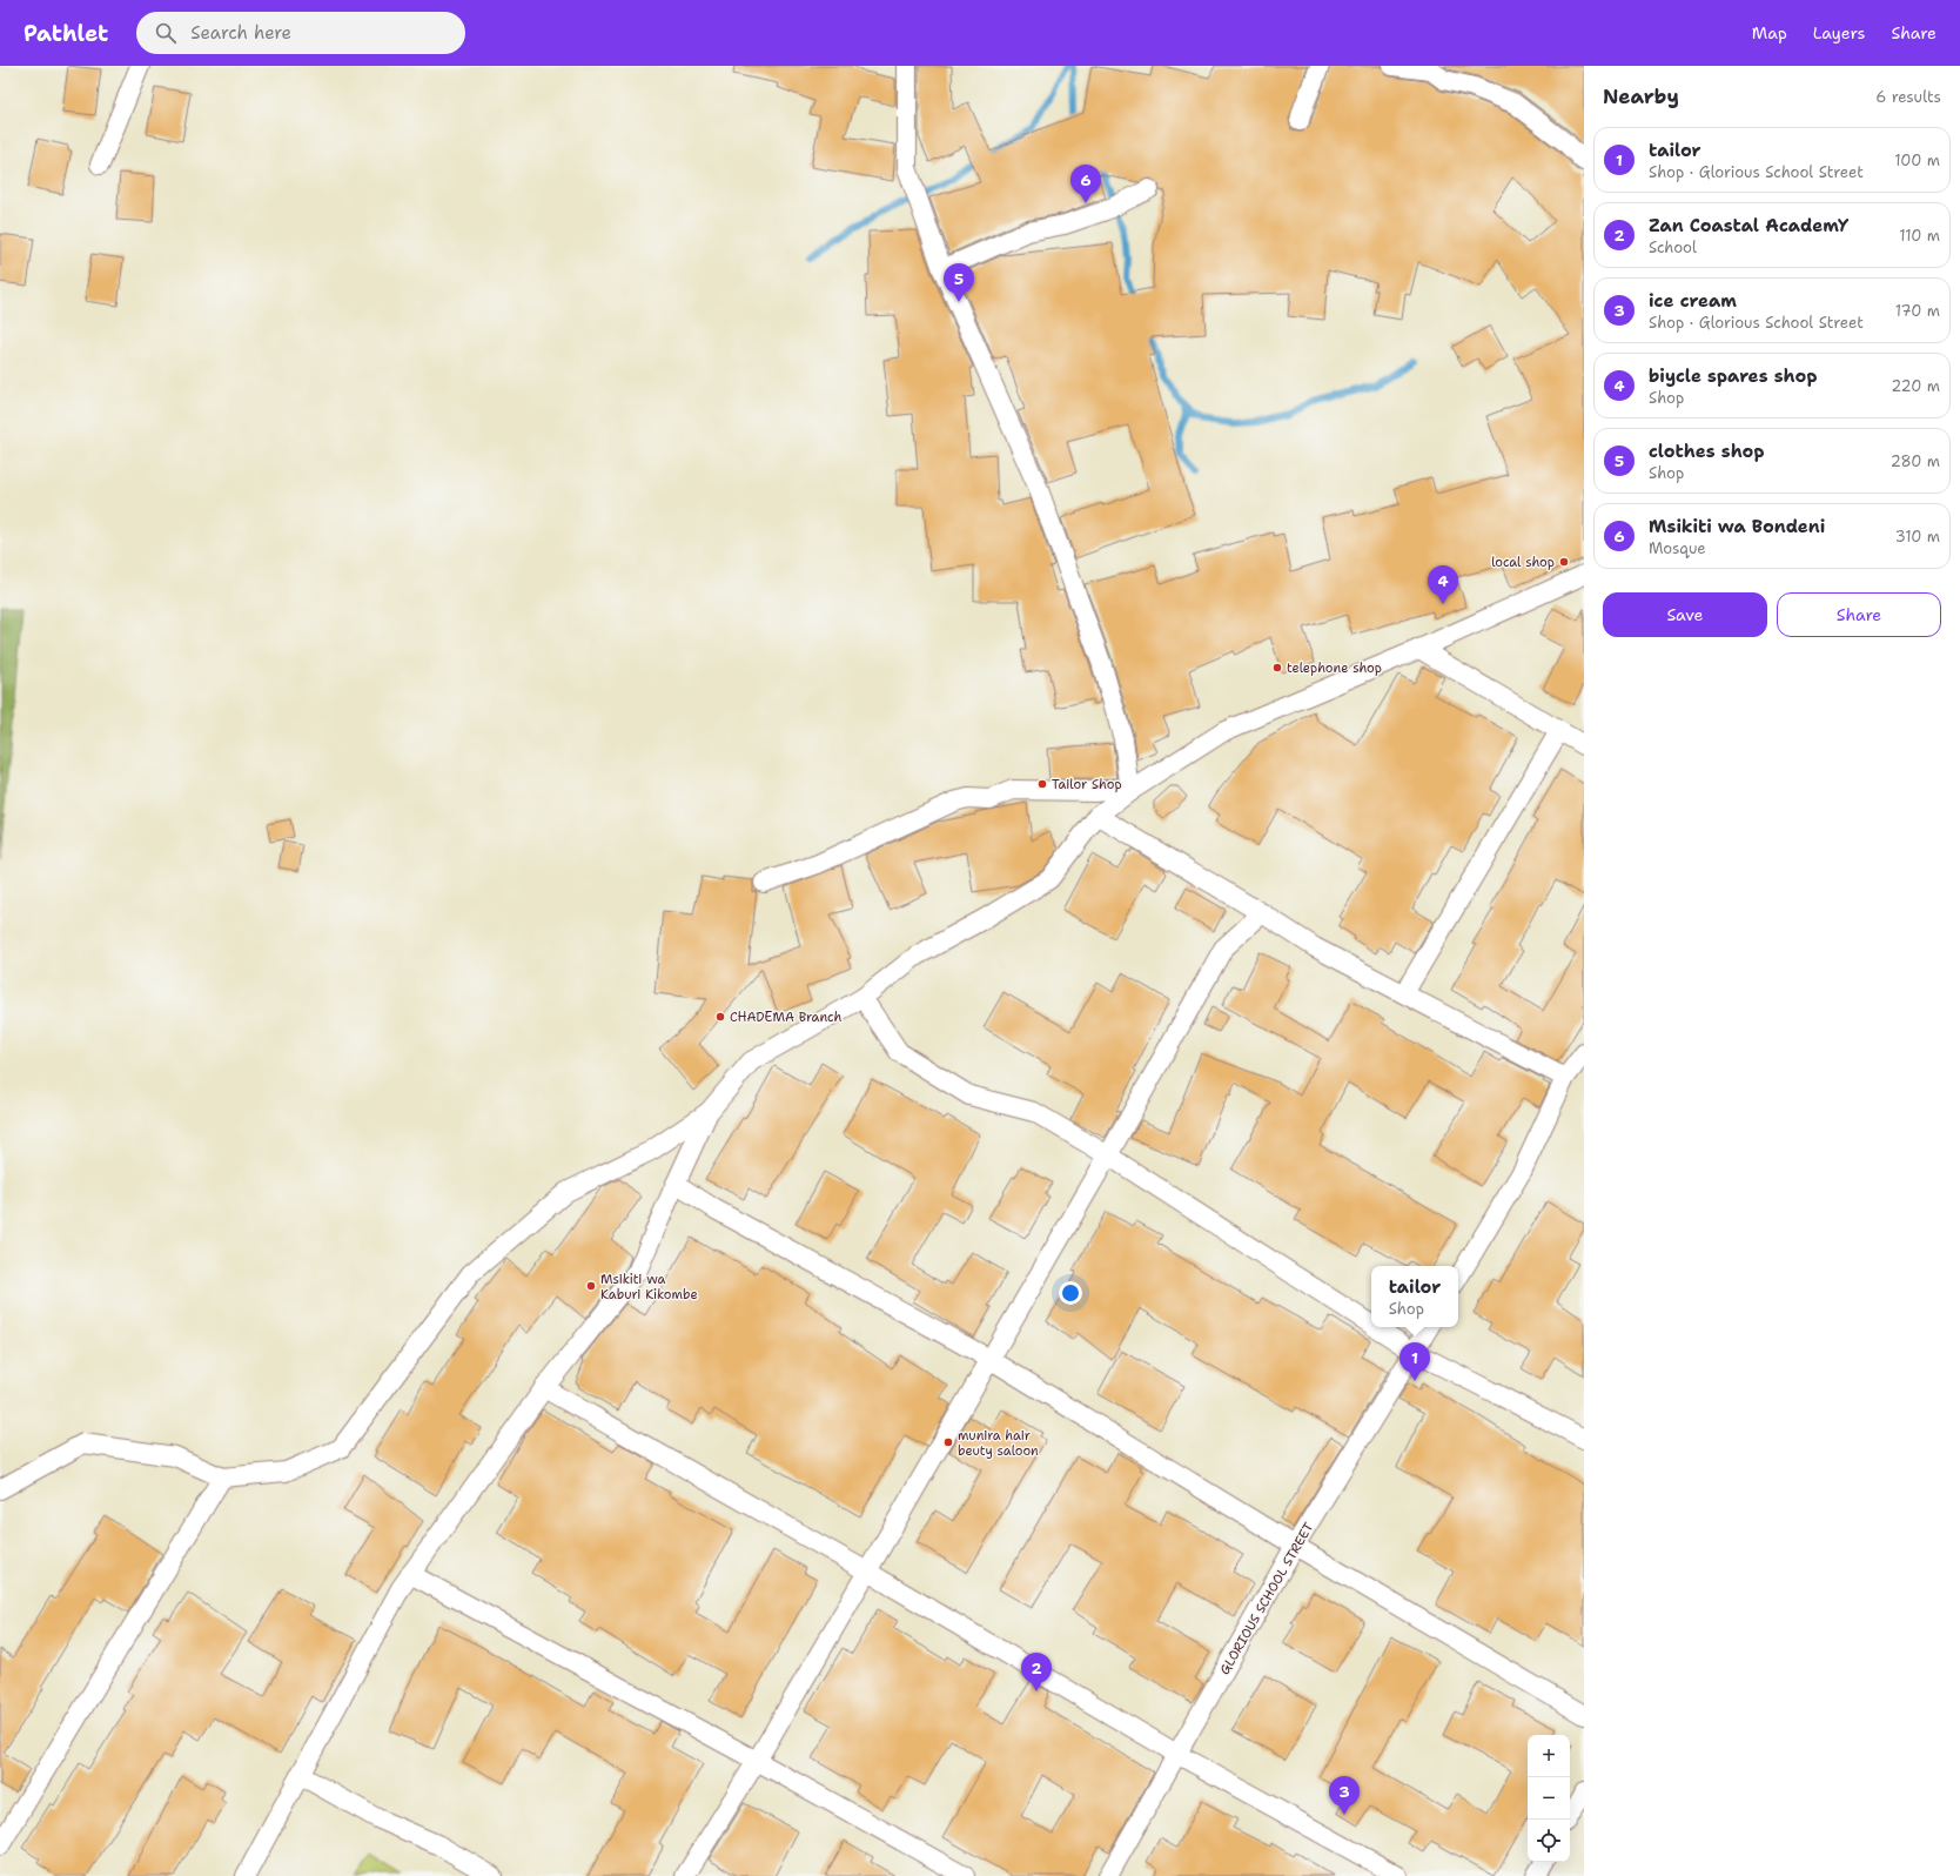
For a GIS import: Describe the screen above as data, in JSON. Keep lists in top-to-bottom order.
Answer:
{
  "streets": {
    "street": ["GLORIOUS SCHOOL STREET"]
  },
  "places": [
    "local shop",
    "telephone shop",
    "Tailor Shop",
    "CHADEMA Branch",
    "Msikiti wa Kaburi Kikombe",
    "munira hair beuty saloon"
  ],
  "page": {
    "header": "Pathlet",
    "search": "Search here",
    "nav": ["Map", "Layers", "Share"],
    "heading": ["Nearby", "6 results"],
    "list": [
      {
        "mark": "1",
        "name": "tailor",
        "note": "Shop · Glorious School Street",
        "value": "100 m"
      },
      {
        "mark": "2",
        "name": "Zan Coastal AcademY",
        "note": "School",
        "value": "110 m"
      },
      {
        "mark": "3",
        "name": "ice cream",
        "note": "Shop · Glorious School Street",
        "value": "170 m"
      },
      {
        "mark": "4",
        "name": "biycle spares shop",
        "note": "Shop",
        "value": "220 m"
      },
      {
        "mark": "5",
        "name": "clothes shop",
        "note": "Shop",
        "value": "280 m"
      },
      {
        "mark": "6",
        "name": "Msikiti wa Bondeni",
        "note": "Mosque",
        "value": "310 m"
      }
    ],
    "pins": [
      "6",
      "5",
      "4",
      "1",
      "2",
      "3"
    ],
    "buttons": ["Save", "Share"],
    "popup": ["tailor", "Shop"],
    "map_buttons": ["+", "−"]
  }
}
